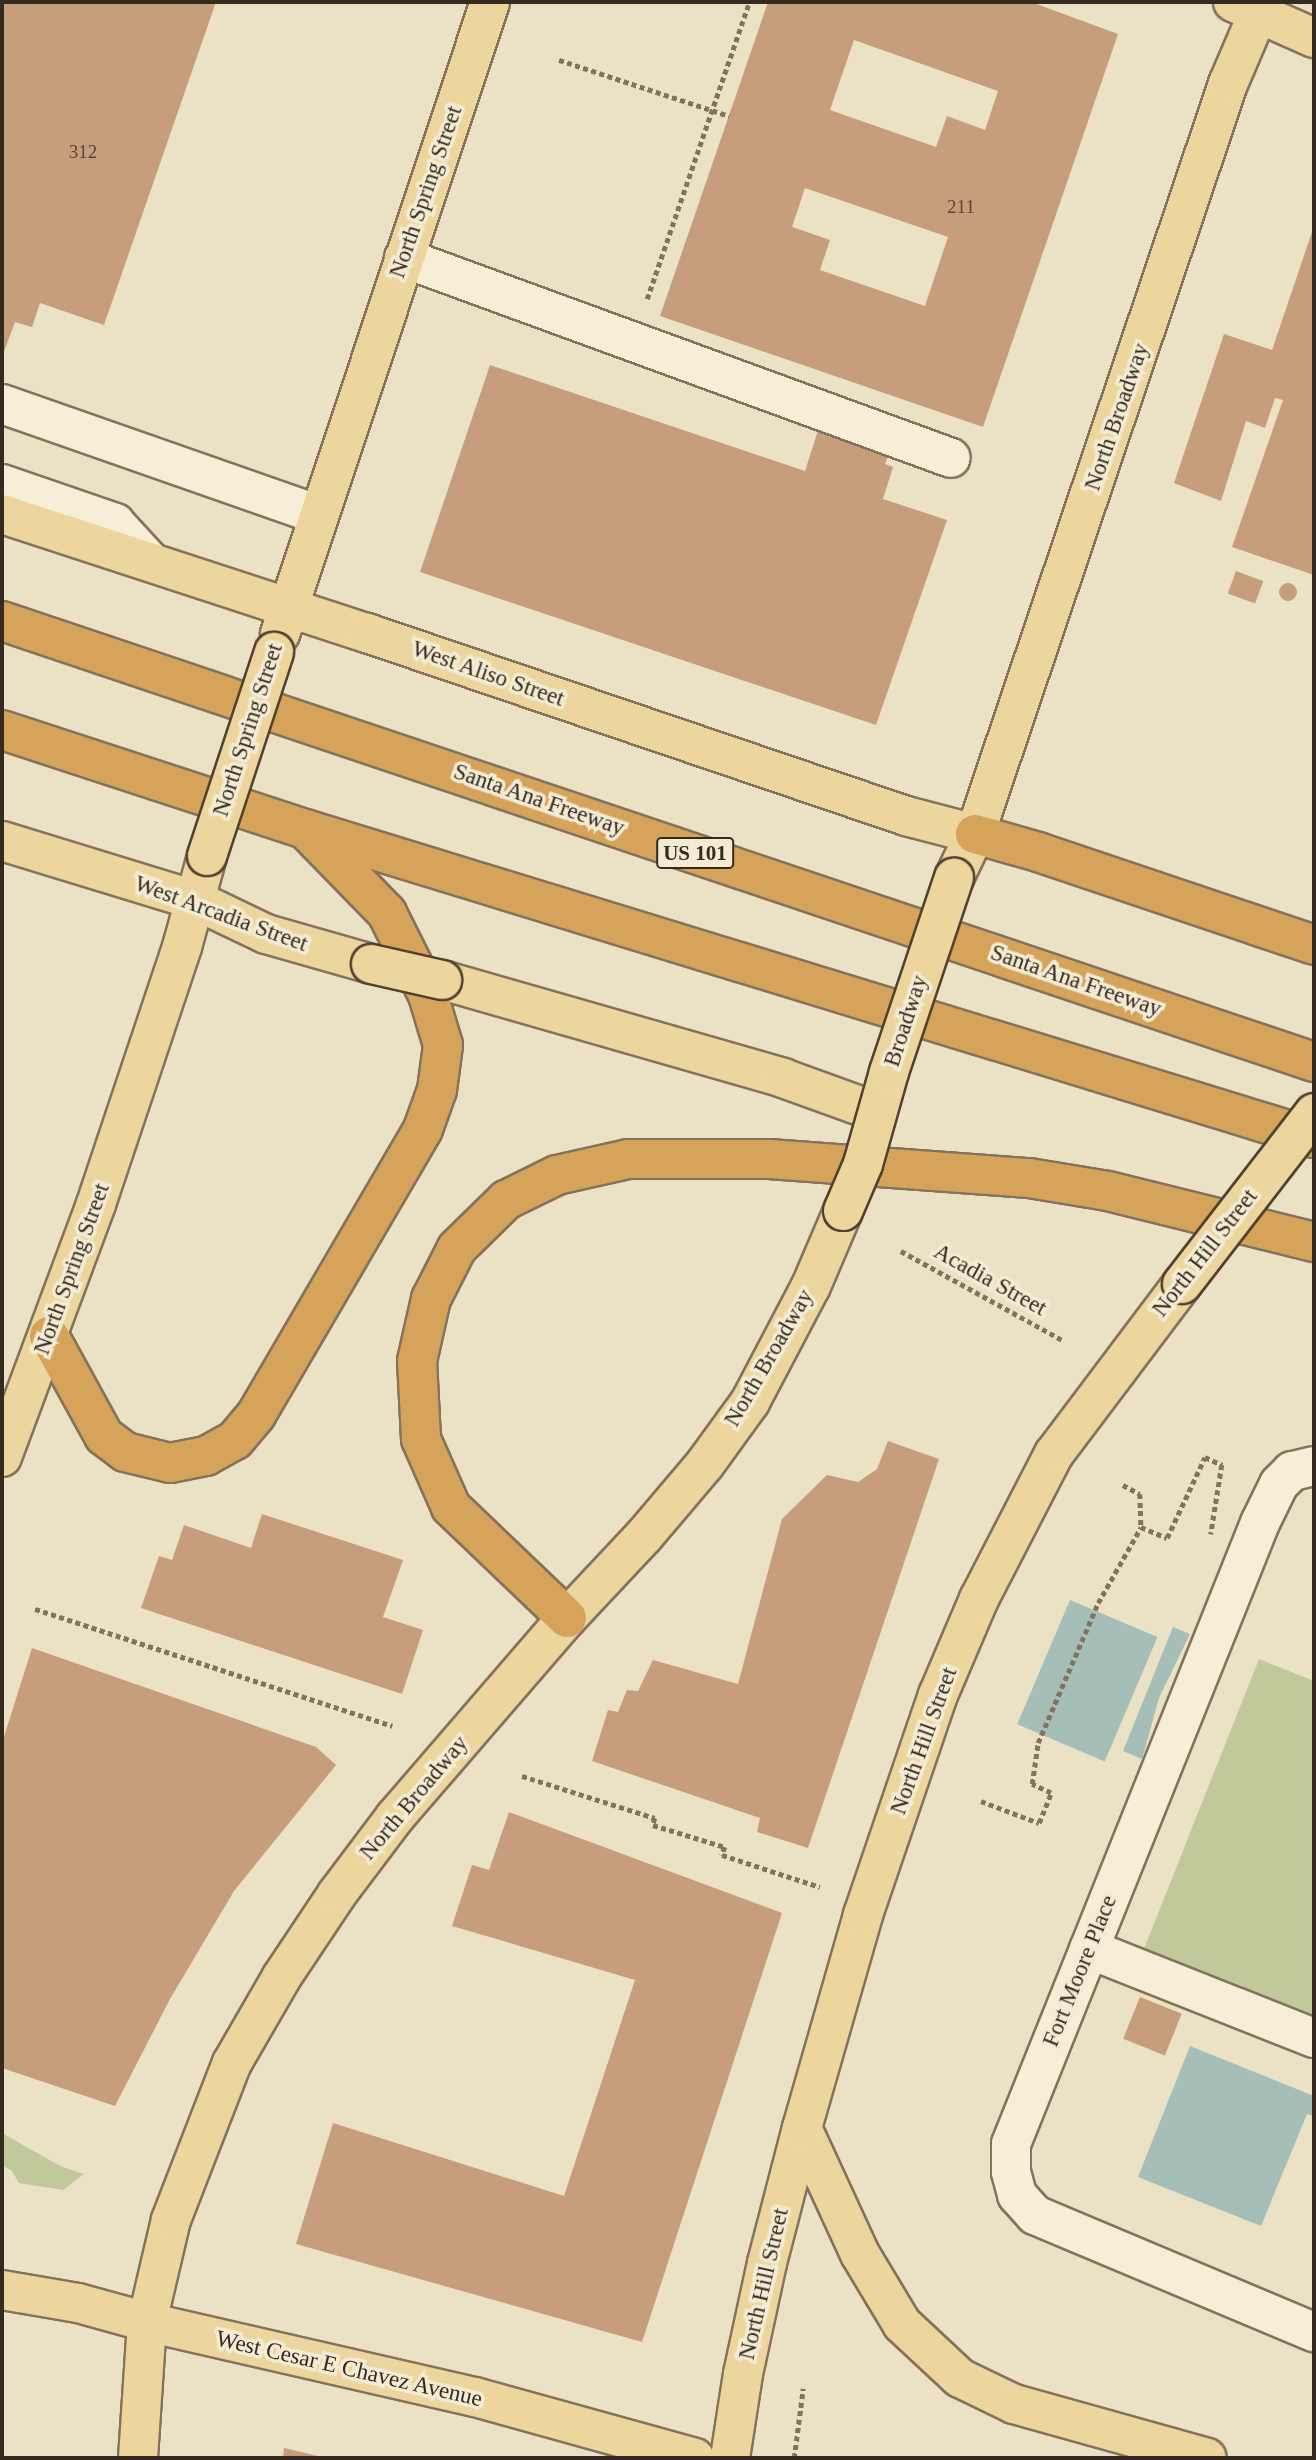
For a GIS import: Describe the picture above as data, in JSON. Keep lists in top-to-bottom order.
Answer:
{
  "streets": {
    "highway": ["Santa Ana Freeway", "US 101"],
    "main road": [
      "North Spring Street",
      "North Broadway",
      "West Aliso Street",
      "West Arcadia Street",
      "Broadway",
      "North Hill Street",
      "West Cesar E Chavez Avenue"
    ],
    "street": ["Fort Moore Place"],
    "path": ["Acadia Street"]
  },
  "crossings": [
    ["North Spring Street", "West Aliso Street"],
    ["North Spring Street", "West Arcadia Street"],
    ["North Broadway", "West Aliso Street"],
    ["North Broadway", "Broadway"],
    ["North Broadway", "West Cesar E Chavez Avenue"],
    ["West Aliso Street", "Broadway"],
    ["West Arcadia Street", "Broadway"]
  ],
  "house_numbers": ["312", "211"]
}
